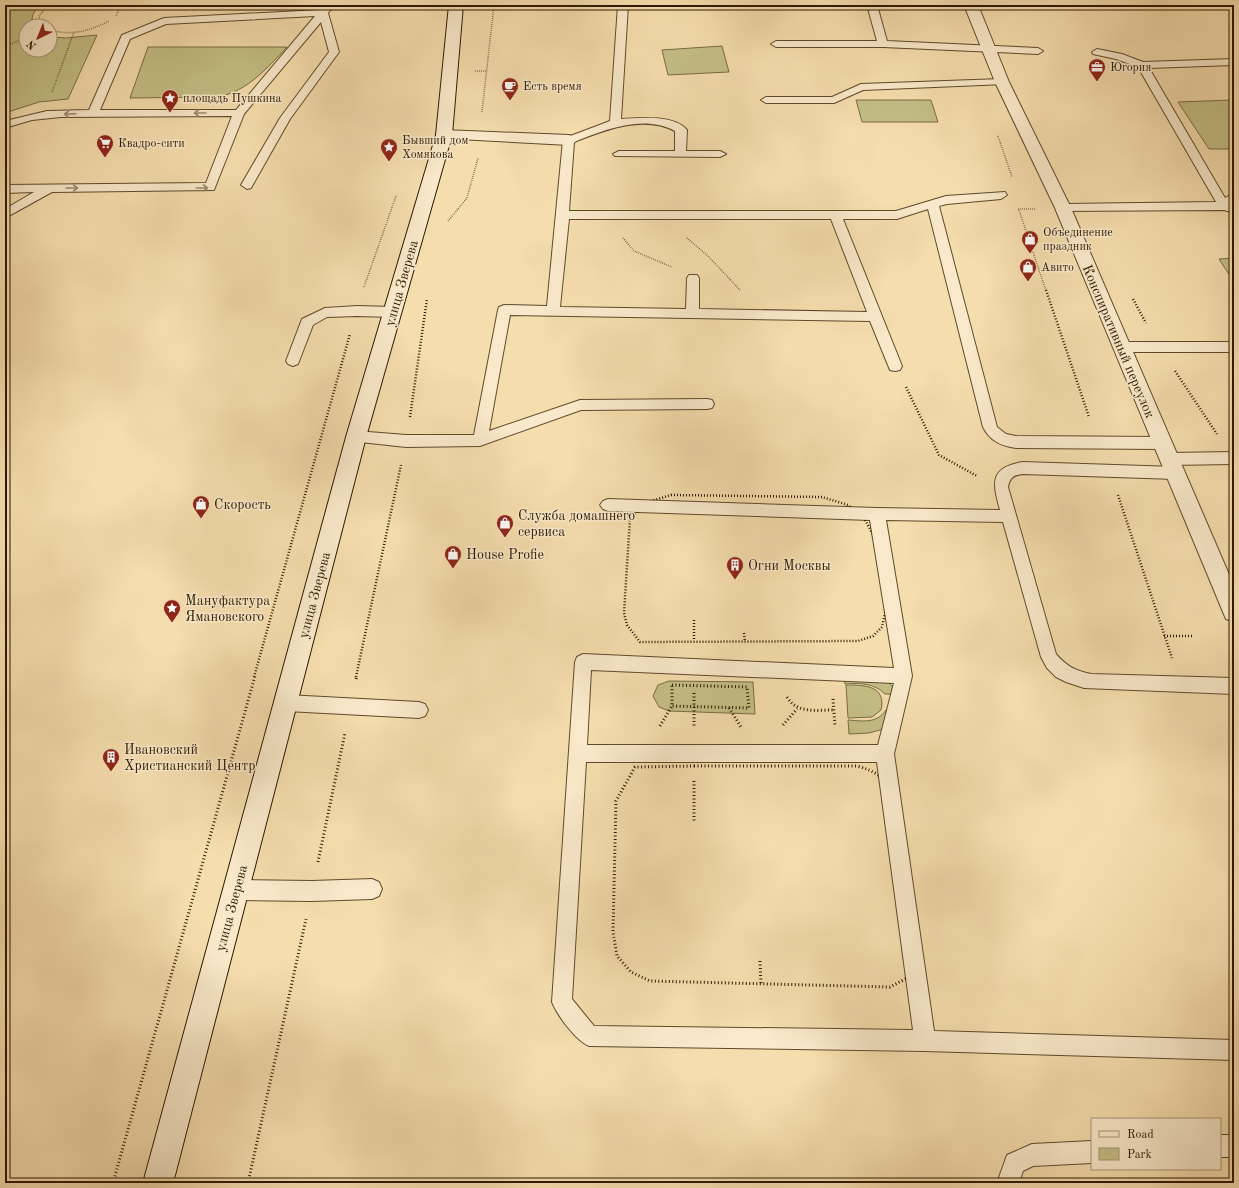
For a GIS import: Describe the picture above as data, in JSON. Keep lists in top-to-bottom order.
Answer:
{
  "streets": {
    "street": ["улица Зверева", "Конспиративный переулок"]
  },
  "places": {
    "office": ["Югория"],
    "cafe": ["Есть время"],
    "place": ["площадь Пушкина", "Бывший дом Хомякова", "Мануфактура Ямановского"],
    "supermarket": ["Квадро-сити"],
    "shop": [
      "Объединение праздник",
      "Авито",
      "Скорость",
      "Служба домашнего сервиса",
      "House Profie"
    ],
    "building": ["Огни Москвы", "Ивановский Христианский Центр"]
  },
  "legend": ["Road", "Park"],
  "north": "bottom left"
}
